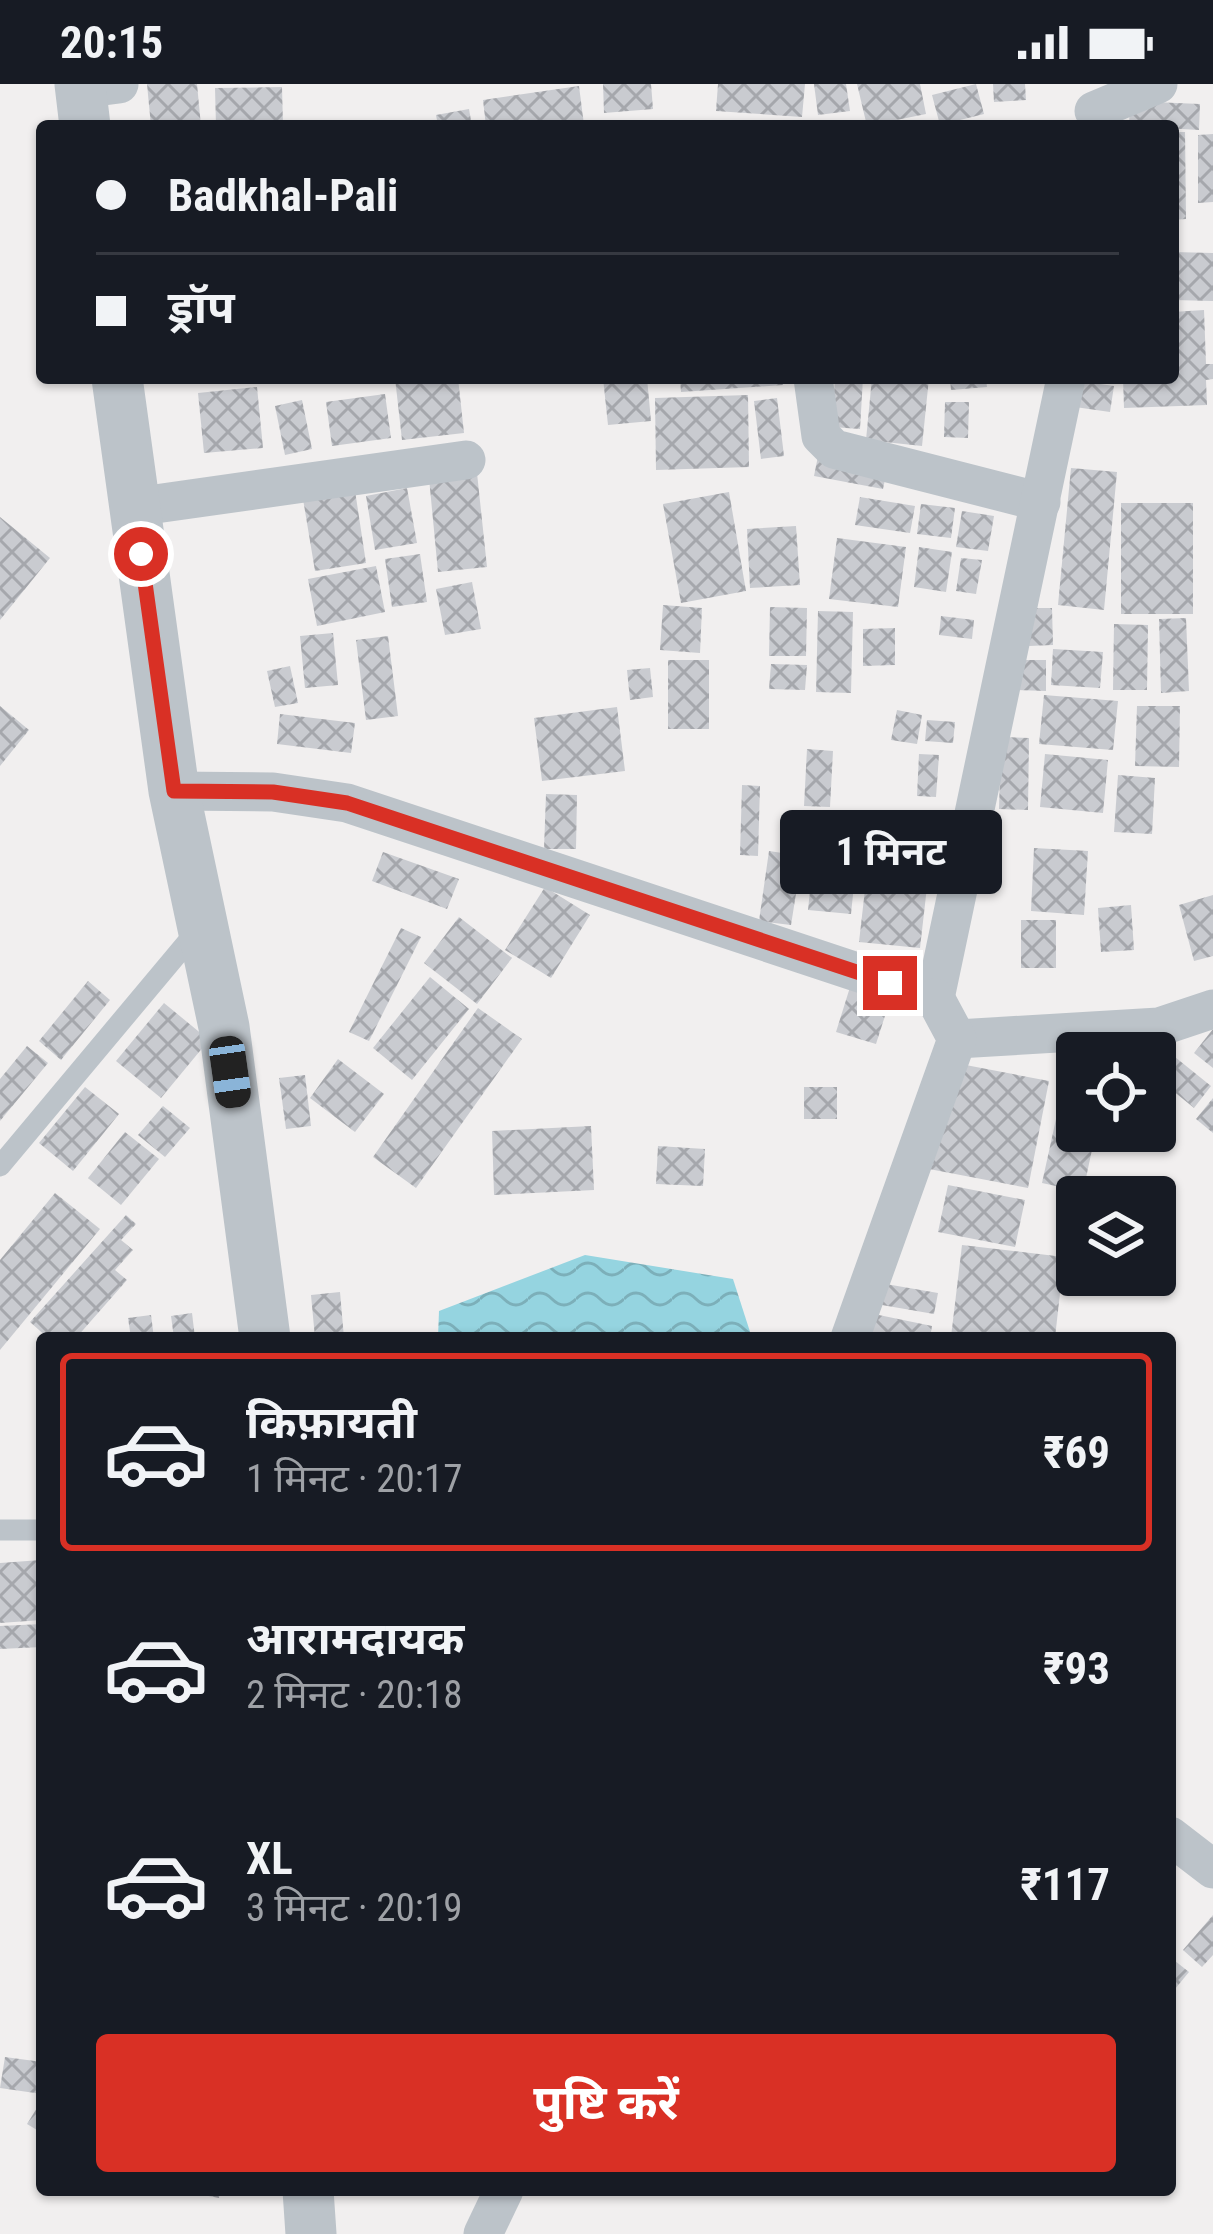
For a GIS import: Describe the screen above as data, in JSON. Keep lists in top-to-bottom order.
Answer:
{
  "page": {
    "status": "20:15",
    "banner": ["Badkhal-Pali", "ड्रॉप"],
    "bubble": "1 मिनट",
    "list": [
      {
        "name": "किफ़ायती",
        "note": "1 मिनट · 20:17",
        "value": "₹69"
      },
      {
        "name": "आरामदायक",
        "note": "2 मिनट · 20:18",
        "value": "₹93"
      },
      {
        "name": "XL",
        "note": "3 मिनट · 20:19",
        "value": "₹117"
      }
    ],
    "buttons": "पुष्टि करें"
  }
}
